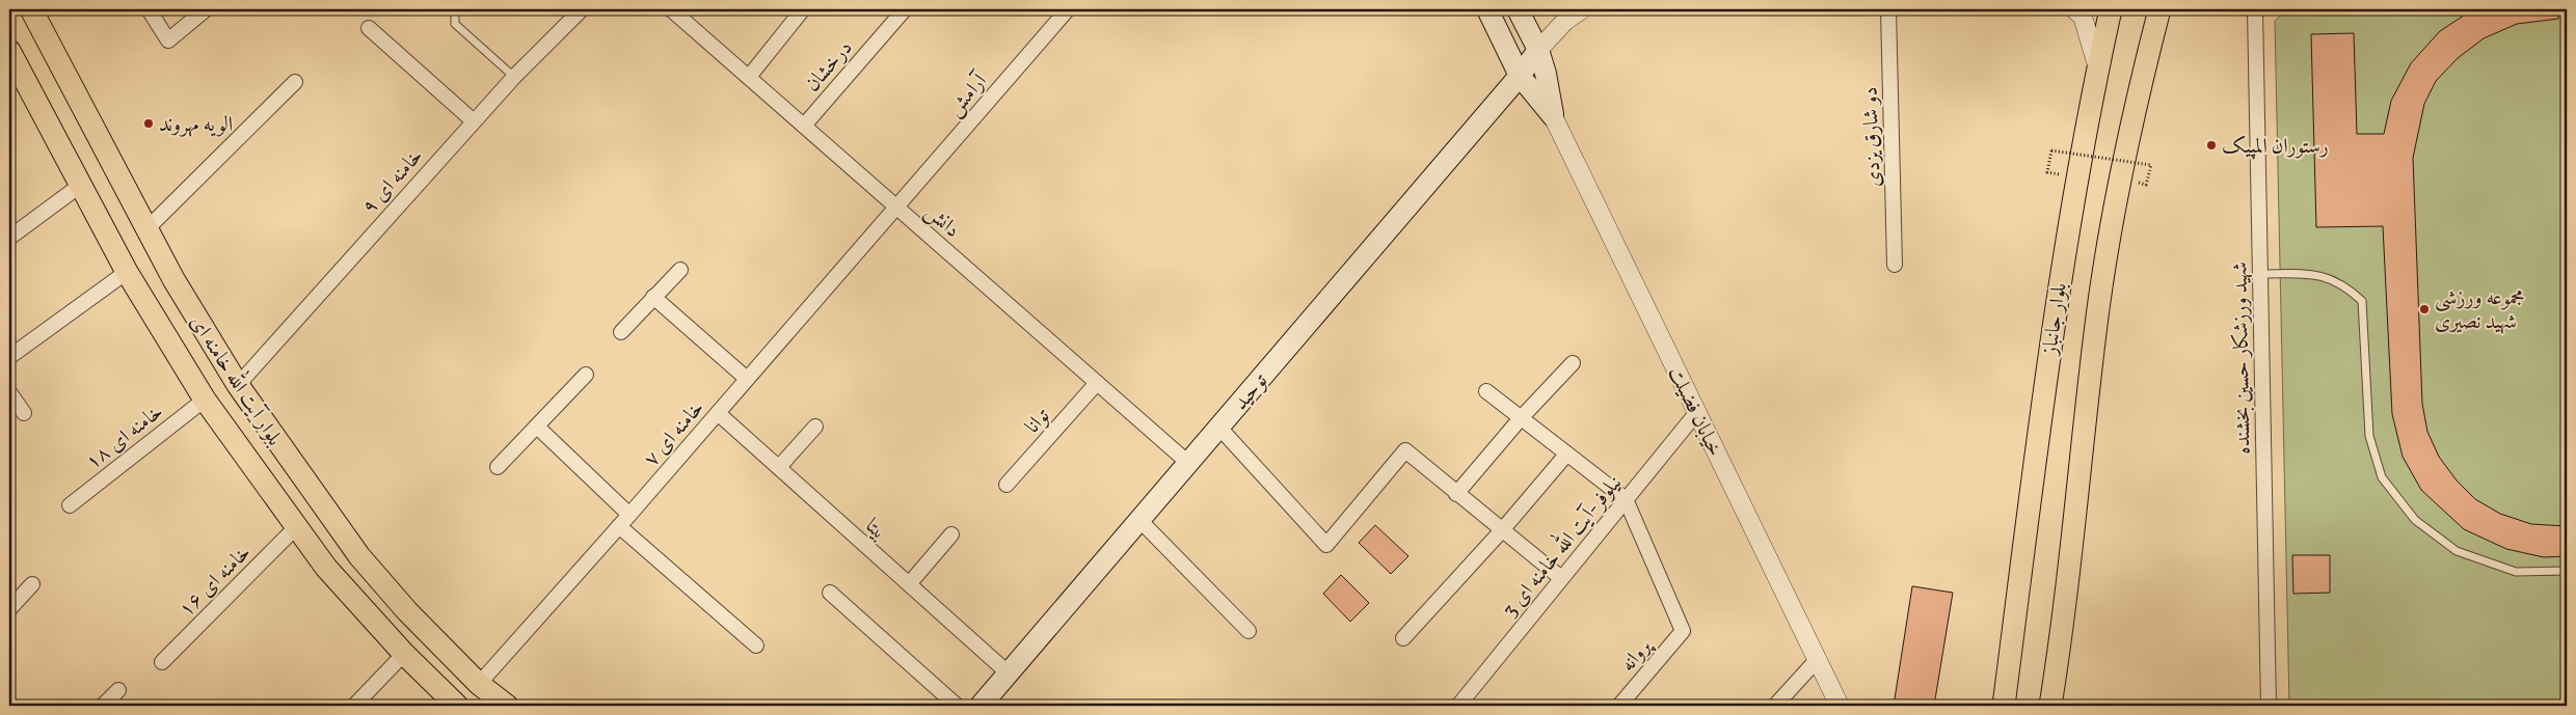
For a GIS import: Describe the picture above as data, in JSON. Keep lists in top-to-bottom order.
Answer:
{
  "streets": {
    "main road": [
      "بلوار جانباز",
      "بلوار آیت الله خامنه ای",
      "توحید",
      "خیابان فضیلت"
    ],
    "street": [
      "درخشان",
      "آرامش",
      "دو شارق یزدی",
      "خامنه ای ۹",
      "دانش",
      "شهید ورزشکار حسین بخشنده",
      "توانا",
      "خامنه ای ۷",
      "خامنه ای ۱۸",
      "بیتا",
      "نیلوفر-آیت الله خامنه ای 3",
      "خامنه ای ۱۶",
      "پروانه"
    ]
  },
  "crossings": [
    ["درخشان", "دانش"],
    ["آرامش", "دانش"],
    ["آرامش", "خامنه ای ۷"],
    ["خامنه ای ۹", "بلوار آیت الله خامنه ای"],
    ["دانش", "توحید"],
    ["دانش", "توانا"],
    ["دانش", "خامنه ای ۷"],
    ["بلوار آیت الله خامنه ای", "خامنه ای ۷"],
    ["بلوار آیت الله خامنه ای", "خامنه ای ۱۸"],
    ["بلوار آیت الله خامنه ای", "خامنه ای ۱۶"],
    ["توحید", "خیابان فضیلت"],
    ["توحید", "بیتا"],
    ["خیابان فضیلت", "نیلوفر-آیت الله خامنه ای 3"],
    ["خامنه ای ۷", "بیتا"],
    ["نیلوفر-آیت الله خامنه ای 3", "پروانه"]
  ],
  "places": ["الویه مهروند", "رستوران المپیک", "مجموعه ورزشی شهید نصیری"]
}
